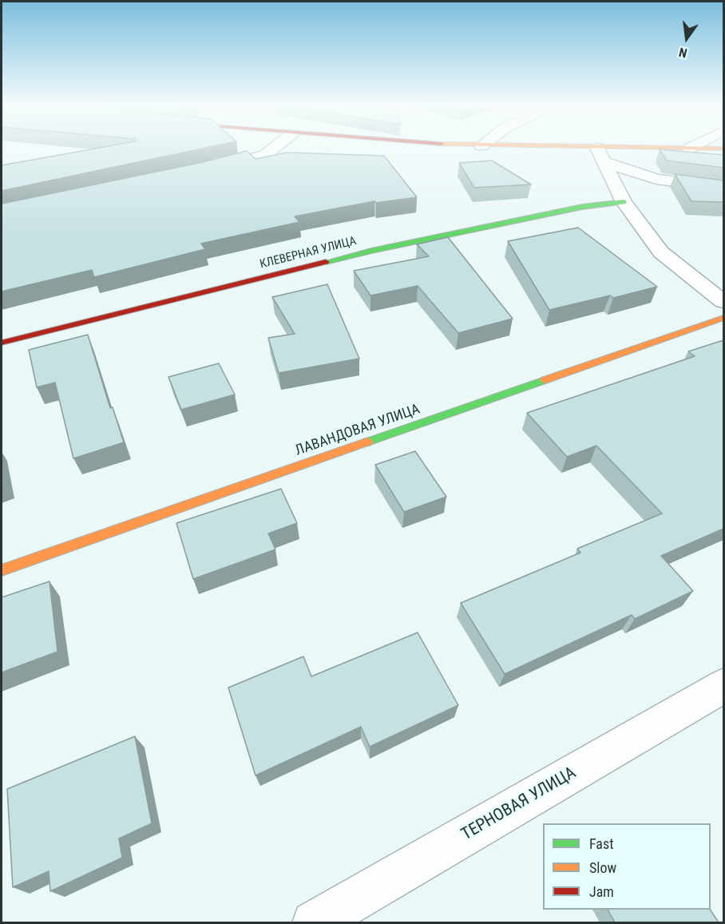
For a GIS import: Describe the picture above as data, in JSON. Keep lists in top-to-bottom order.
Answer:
{
  "streets": {
    "street": ["КЛЕВЕРНАЯ УЛИЦА", "ЛАВАНДОВАЯ УЛИЦА", "ТЕРНОВАЯ УЛИЦА"]
  },
  "legend": ["Fast", "Slow", "Jam"],
  "north": "bottom"
}
